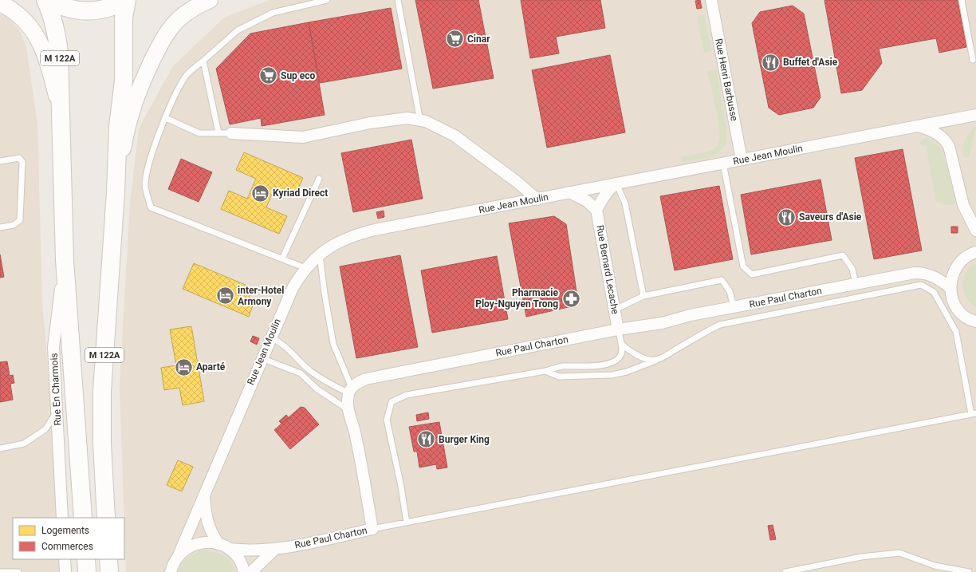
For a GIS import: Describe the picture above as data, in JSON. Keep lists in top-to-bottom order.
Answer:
{
  "streets": {
    "main road": ["M 122A"],
    "street": [
      "Rue Henri Barbusse",
      "Rue Jean Moulin",
      "Rue Bernard Lecache",
      "Rue Paul Charton",
      "Rue En Charmois"
    ]
  },
  "crossings": [
    ["M 122A", "Rue En Charmois"],
    ["Rue Henri Barbusse", "Rue Jean Moulin"],
    ["Rue Jean Moulin", "Rue Paul Charton"],
    ["Rue Bernard Lecache", "Rue Paul Charton"]
  ],
  "places": {
    "supermarket": ["Cinar", "Sup eco"],
    "restaurant": ["Buffet d'Asie", "Saveurs d'Asie", "Burger King"],
    "hotel": ["Kyriad Direct", "inter-Hotel Armony", "Aparté"],
    "pharmacy": ["Pharmacie Ploy-Nguyen Trong"]
  },
  "legend": ["Logements", "Commerces"]
}
